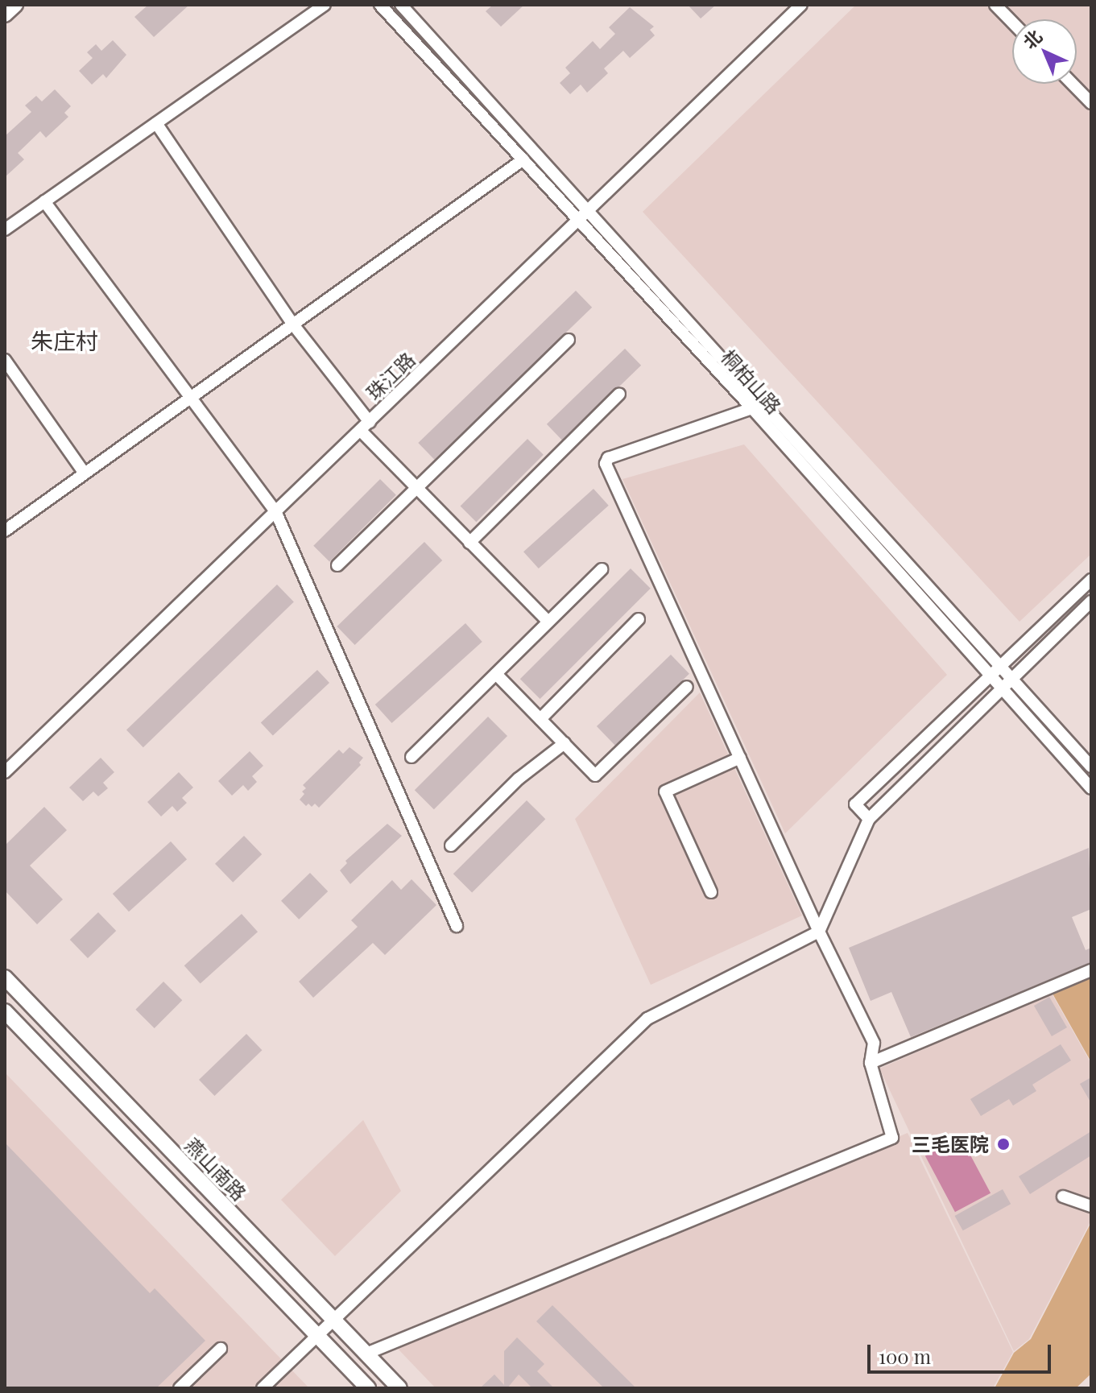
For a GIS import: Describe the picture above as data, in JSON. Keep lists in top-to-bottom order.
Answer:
{
  "streets": {
    "main road": ["燕山南路"],
    "street": ["珠江路", "桐柏山路"]
  },
  "crossings": [
    ["珠江路", "桐柏山路"]
  ],
  "districts": ["朱庄村"],
  "places": ["三毛医院"],
  "scale_bar": "100 m",
  "north": "top left"
}
